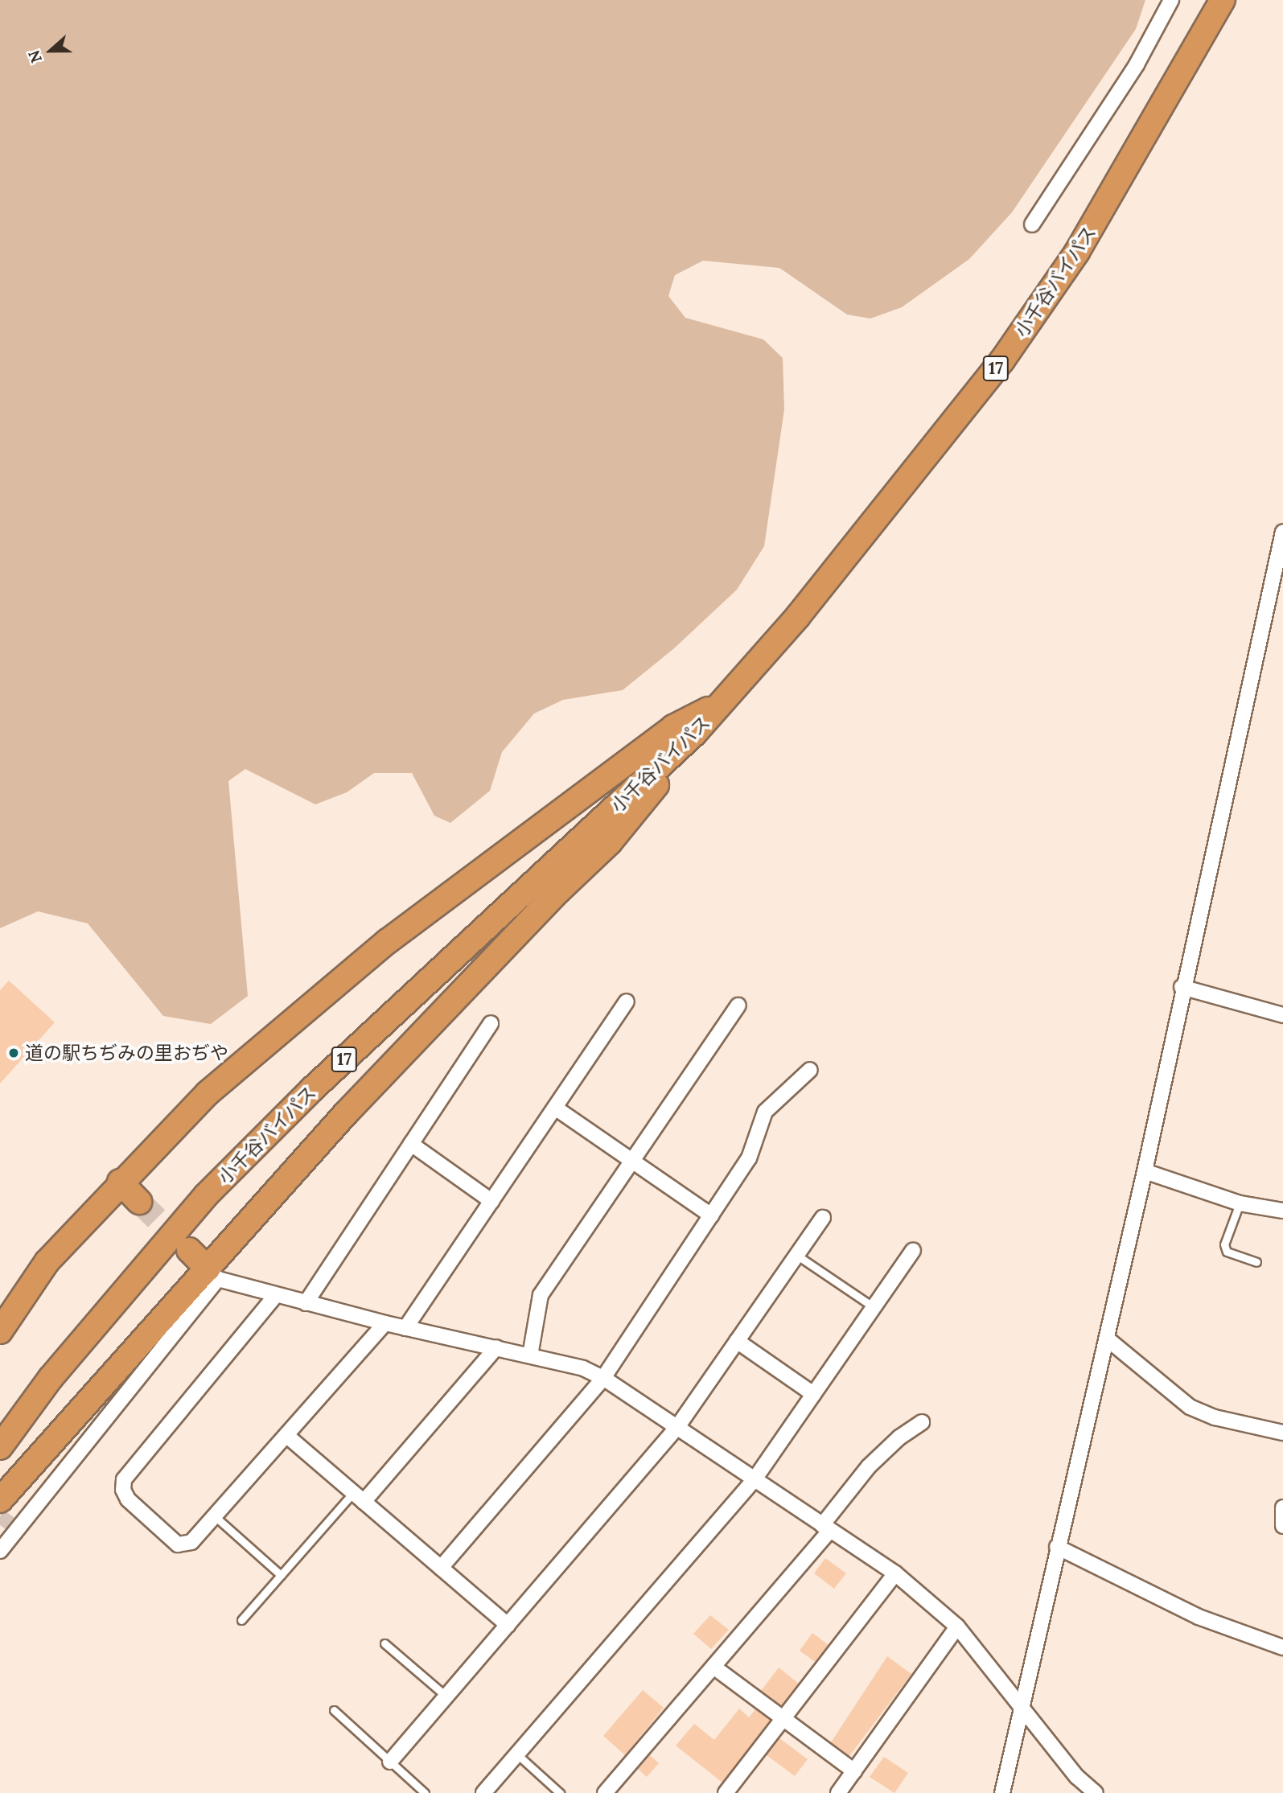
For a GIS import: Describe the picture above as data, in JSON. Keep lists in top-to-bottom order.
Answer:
{
  "streets": {
    "highway": ["小千谷バイパス", "17"]
  },
  "places": ["道の駅ちぢみの里おぢや"],
  "north": "left"
}
